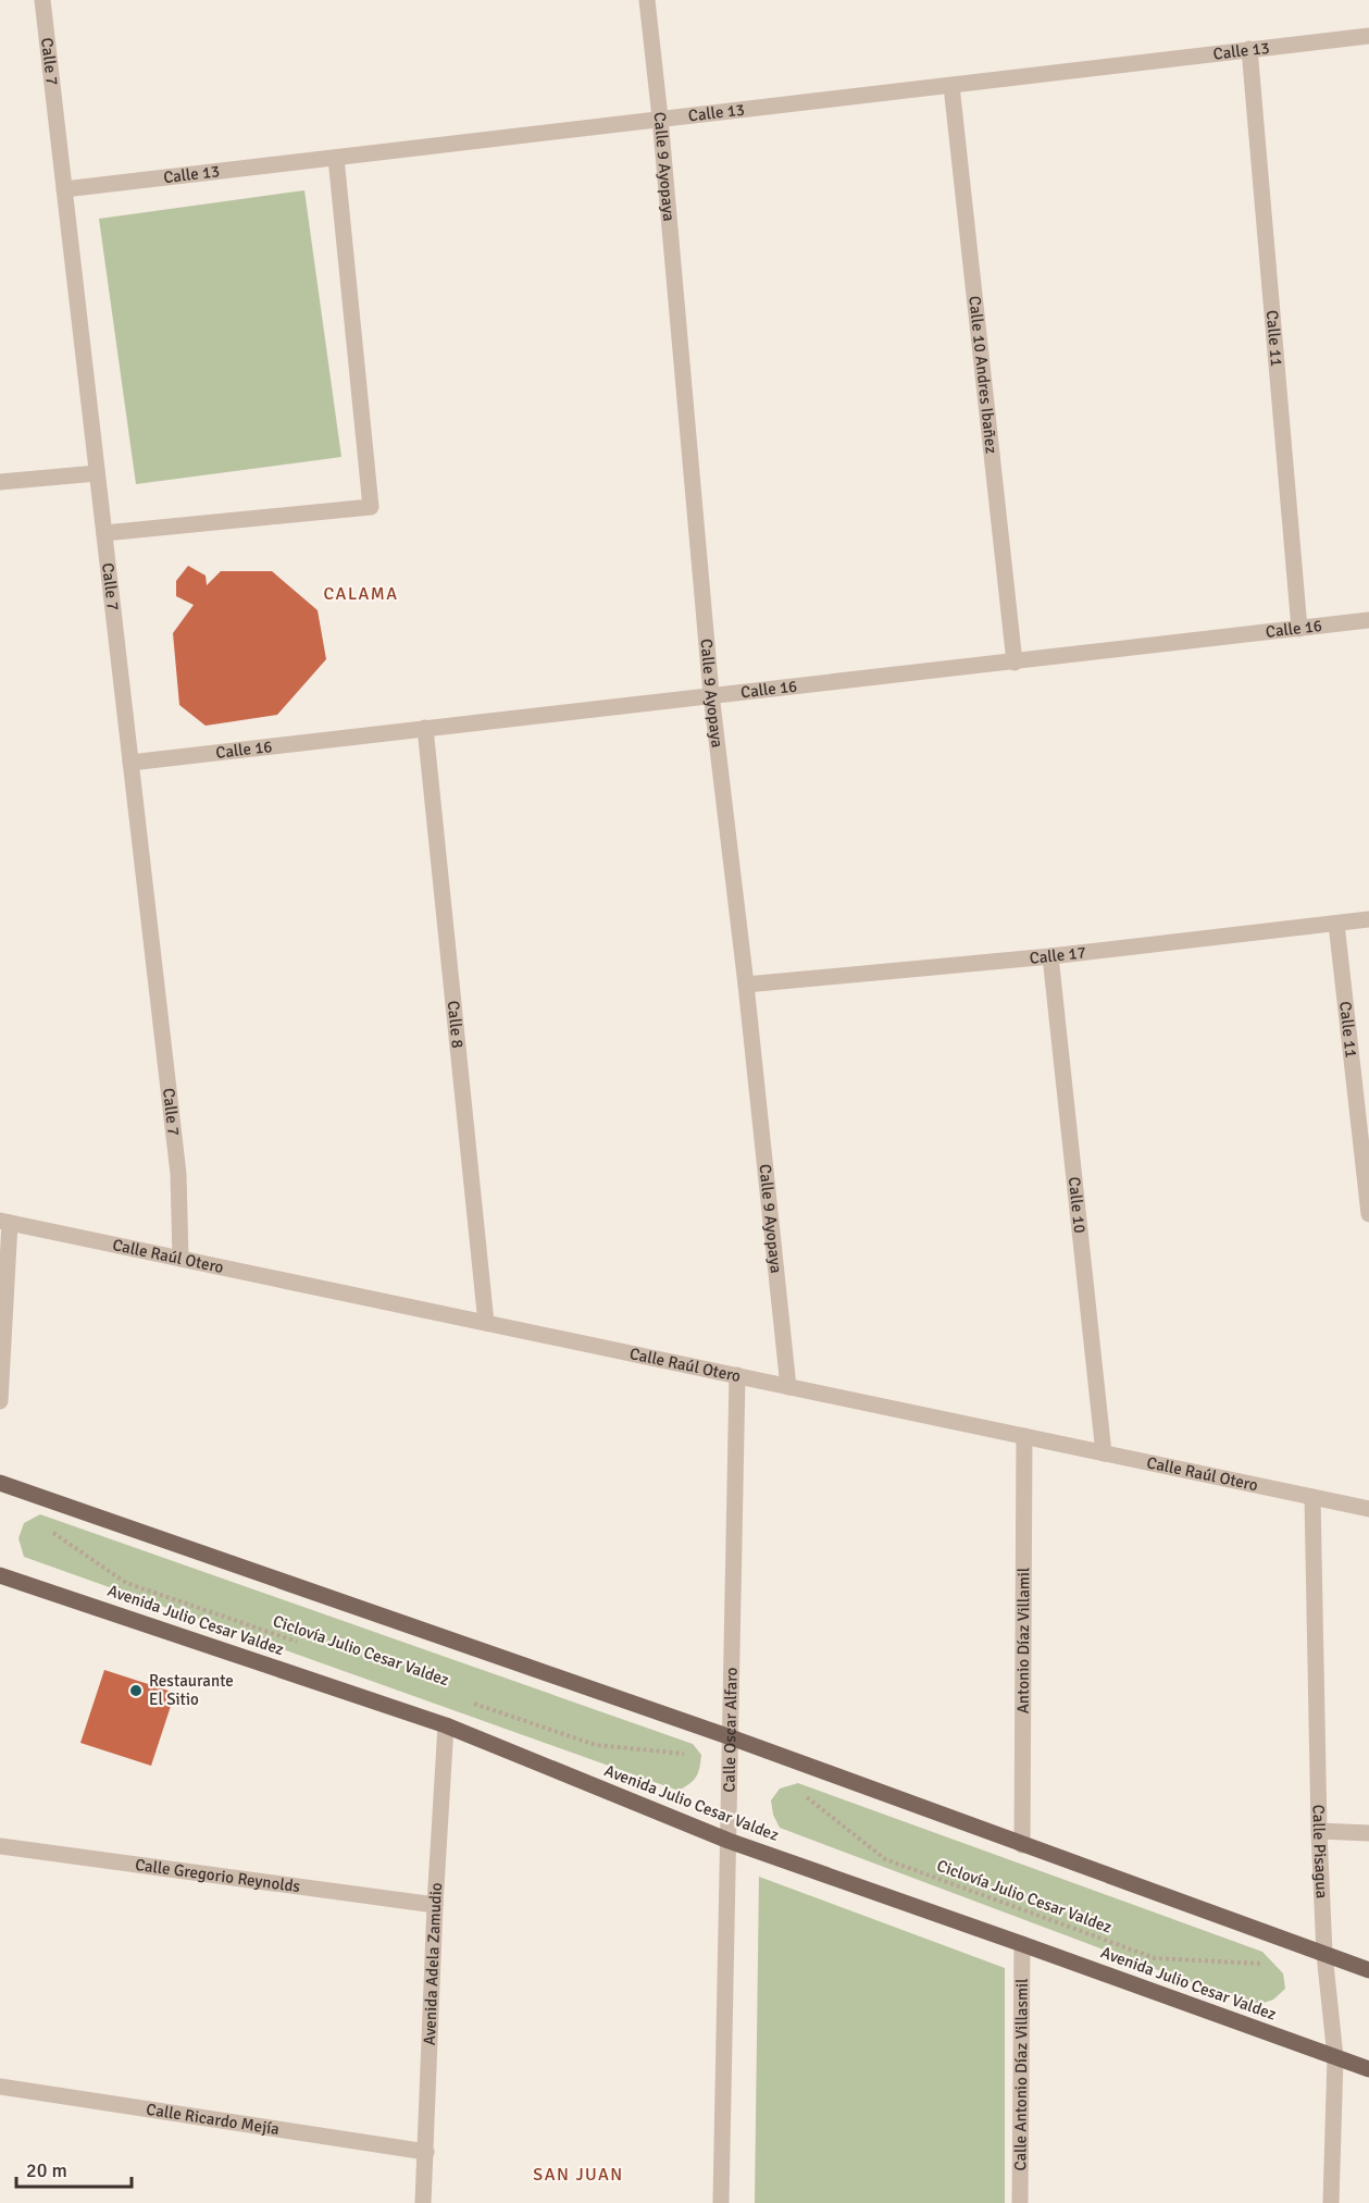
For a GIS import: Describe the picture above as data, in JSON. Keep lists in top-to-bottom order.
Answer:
{
  "streets": {
    "main road": ["Avenida Julio Cesar Valdez"],
    "street": [
      "Calle 13",
      "Calle 7",
      "Calle 9 Ayopaya",
      "Calle 11",
      "Calle 10 Andres Ibañez",
      "Calle 16",
      "Calle 17",
      "Calle 8",
      "Calle 10",
      "Calle Raúl Otero",
      "Antonio Díaz Villamil",
      "Calle Oscar Alfaro",
      "Calle Pisagua",
      "Calle Gregorio Reynolds",
      "Avenida Adela Zamudio",
      "Calle Antonio Díaz Villasmil",
      "Calle Ricardo Mejía"
    ],
    "path": ["Ciclovía Julio Cesar Valdez"]
  },
  "crossings": [
    ["Calle 13", "Calle 7"],
    ["Calle 13", "Calle 9 Ayopaya"],
    ["Calle 13", "Calle 11"],
    ["Calle 13", "Calle 10 Andres Ibañez"],
    ["Calle 7", "Calle 16"],
    ["Calle 7", "Calle Raúl Otero"],
    ["Calle 9 Ayopaya", "Calle 16"],
    ["Calle 9 Ayopaya", "Calle 17"],
    ["Calle 9 Ayopaya", "Calle Raúl Otero"],
    ["Calle 11", "Calle 16"],
    ["Calle 11", "Calle 17"],
    ["Calle 10 Andres Ibañez", "Calle 16"],
    ["Calle 16", "Calle 8"],
    ["Calle 17", "Calle 10"],
    ["Calle 8", "Calle Raúl Otero"],
    ["Calle 10", "Calle Raúl Otero"],
    ["Calle Raúl Otero", "Antonio Díaz Villamil"],
    ["Calle Raúl Otero", "Calle Oscar Alfaro"],
    ["Calle Raúl Otero", "Calle Pisagua"],
    ["Avenida Julio Cesar Valdez", "Calle Oscar Alfaro"],
    ["Avenida Julio Cesar Valdez", "Calle Pisagua"],
    ["Avenida Julio Cesar Valdez", "Avenida Adela Zamudio"],
    ["Avenida Julio Cesar Valdez", "Calle Antonio Díaz Villasmil"],
    ["Calle Gregorio Reynolds", "Avenida Adela Zamudio"],
    ["Avenida Adela Zamudio", "Calle Ricardo Mejía"]
  ],
  "districts": ["CALAMA", "SAN JUAN"],
  "places": ["Restaurante El Sitio"],
  "scale_bar": "20 m"
}
